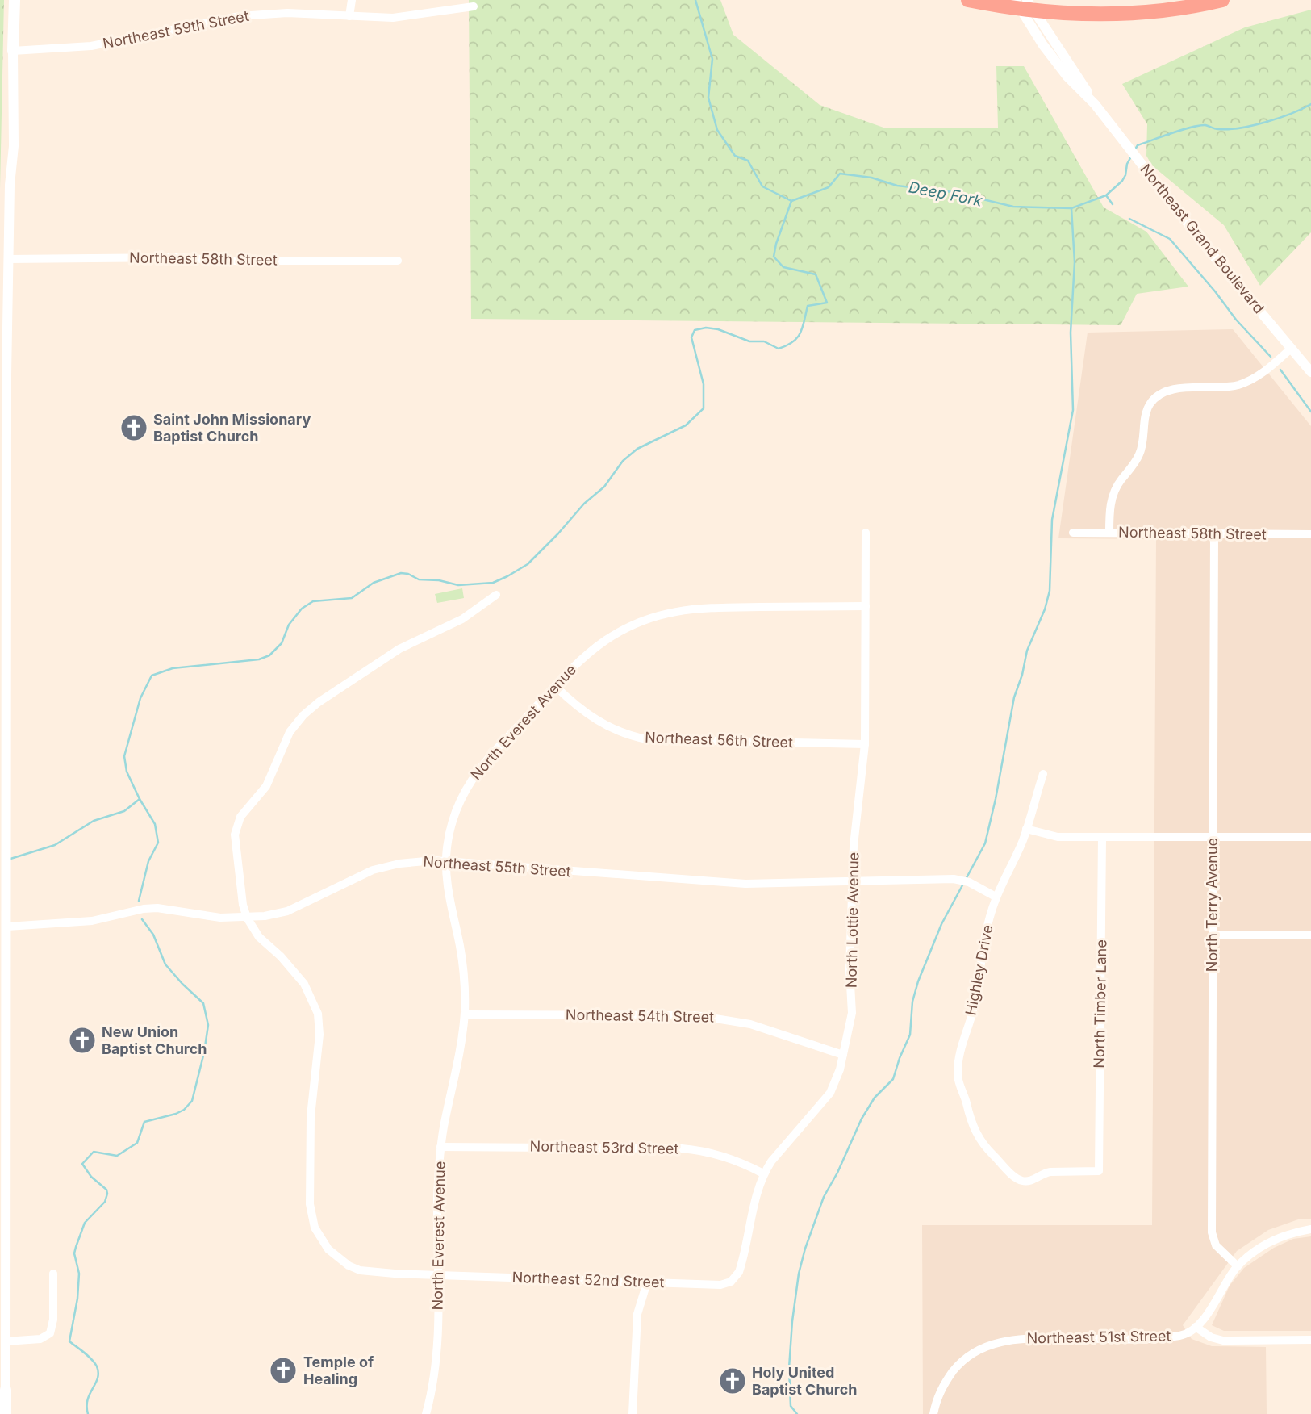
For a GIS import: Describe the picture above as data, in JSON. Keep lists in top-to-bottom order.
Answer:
{
  "streets": {
    "street": [
      "Northeast 59th Street",
      "Northeast Grand Boulevard",
      "Northeast 58th Street",
      "North Everest Avenue",
      "Northeast 56th Street",
      "Northeast 55th Street",
      "North Terry Avenue",
      "North Lottie Avenue",
      "Highley Drive",
      "North Timber Lane",
      "Northeast 54th Street",
      "Northeast 53rd Street",
      "Northeast 52nd Street",
      "Northeast 51st Street"
    ]
  },
  "crossings": [
    ["Northeast 58th Street", "North Terry Avenue"],
    ["North Everest Avenue", "Northeast 56th Street"],
    ["North Everest Avenue", "Northeast 55th Street"],
    ["North Everest Avenue", "North Lottie Avenue"],
    ["North Everest Avenue", "Northeast 54th Street"],
    ["North Everest Avenue", "Northeast 53rd Street"],
    ["North Everest Avenue", "Northeast 52nd Street"],
    ["Northeast 56th Street", "North Lottie Avenue"],
    ["Northeast 55th Street", "North Lottie Avenue"],
    ["Northeast 55th Street", "Highley Drive"],
    ["Northeast 55th Street", "Northeast 52nd Street"],
    ["North Lottie Avenue", "Northeast 54th Street"],
    ["North Lottie Avenue", "Northeast 53rd Street"],
    ["North Lottie Avenue", "Northeast 52nd Street"],
    ["Highley Drive", "North Timber Lane"]
  ],
  "water": ["Deep Fork"],
  "places": {
    "church": [
      "Saint John Missionary Baptist Church",
      "New Union Baptist Church",
      "Temple of Healing",
      "Holy United Baptist Church"
    ]
  }
}
